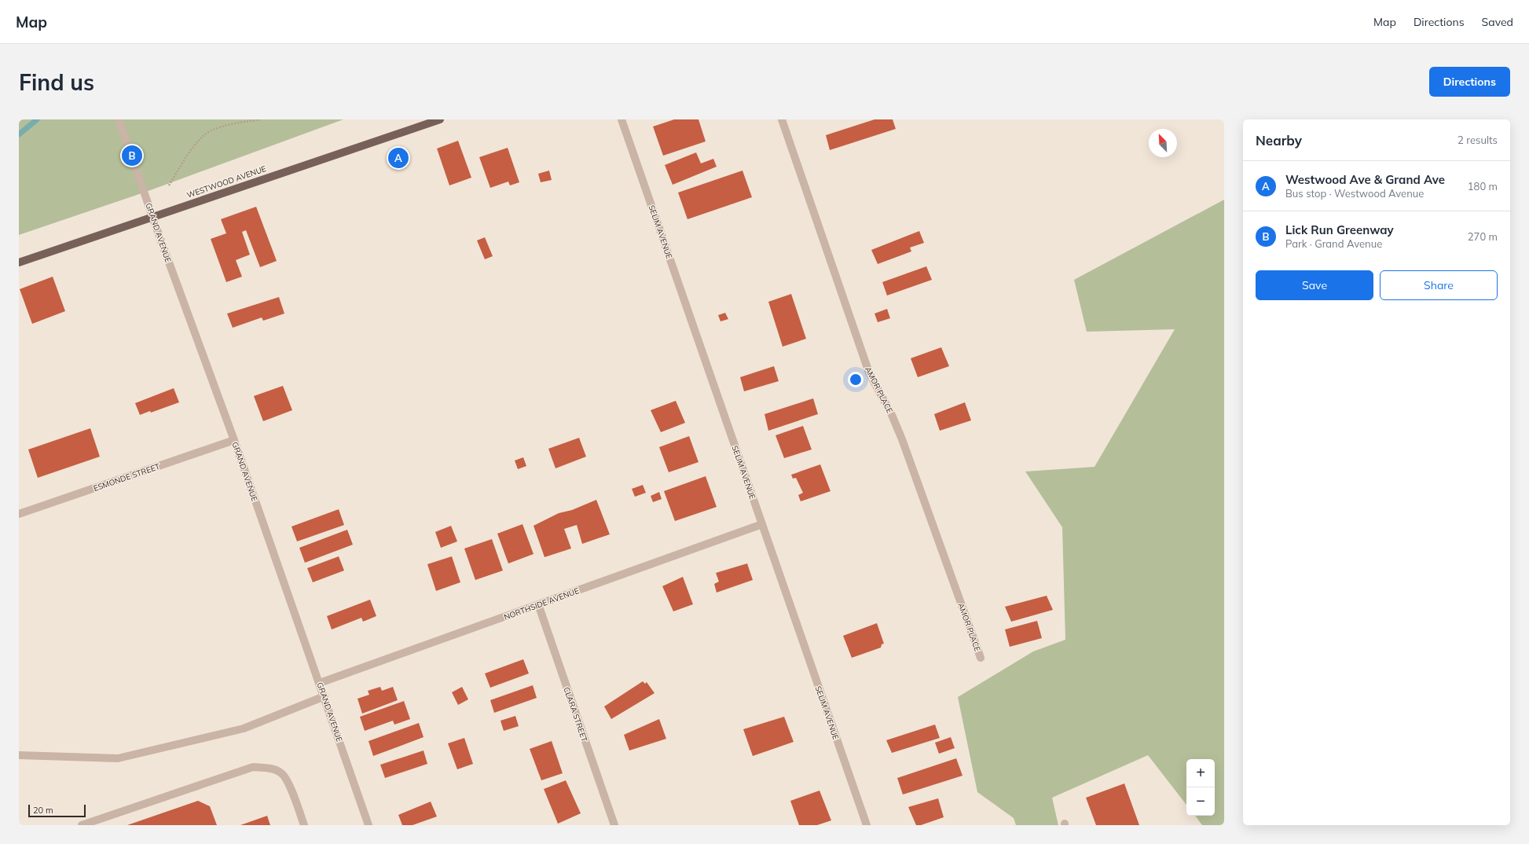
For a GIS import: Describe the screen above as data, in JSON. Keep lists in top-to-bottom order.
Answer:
{
  "streets": {
    "main road": ["WESTWOOD AVENUE"],
    "street": [
      "SELIM AVENUE",
      "GRAND AVENUE",
      "AMOR PLACE",
      "ESMONDE STREET",
      "NORTHSIDE AVENUE",
      "CLARA STREET"
    ]
  },
  "crossings": [
    ["WESTWOOD AVENUE", "GRAND AVENUE"],
    ["SELIM AVENUE", "NORTHSIDE AVENUE"],
    ["GRAND AVENUE", "ESMONDE STREET"],
    ["GRAND AVENUE", "NORTHSIDE AVENUE"],
    ["NORTHSIDE AVENUE", "CLARA STREET"]
  ],
  "scale_bar": "20 m",
  "north": "top left",
  "page": {
    "header": "Map",
    "nav": ["Map", "Directions", "Saved"],
    "buttons": [
      "Directions",
      ["Save", "Share"]
    ],
    "title": "Find us",
    "heading": ["Nearby", "2 results"],
    "pins": ["B", "A"],
    "list": [
      {
        "mark": "A",
        "name": "Westwood Ave & Grand Ave",
        "note": "Bus stop · Westwood Avenue",
        "value": "180 m"
      },
      {
        "mark": "B",
        "name": "Lick Run Greenway",
        "note": "Park · Grand Avenue",
        "value": "270 m"
      }
    ],
    "map_buttons": ["+", "−"],
    "scale": "20 m"
  }
}
